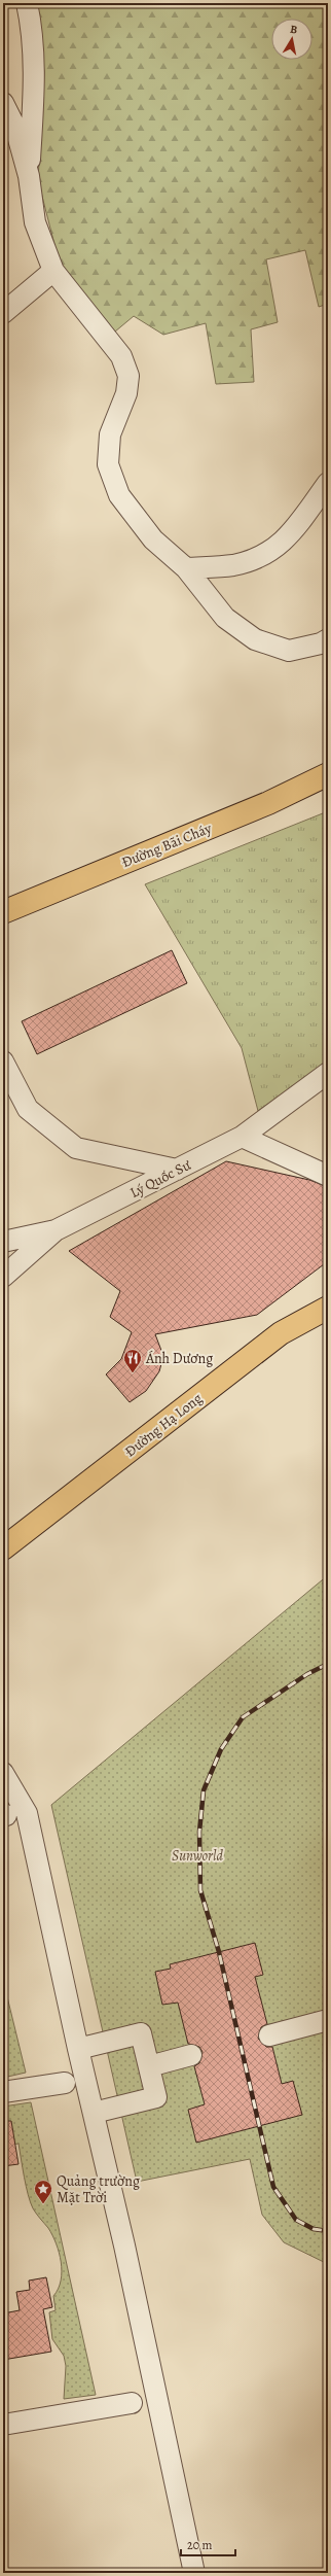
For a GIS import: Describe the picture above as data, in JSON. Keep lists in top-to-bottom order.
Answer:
{
  "streets": {
    "main road": ["Đường Bãi Cháy", "Đường Hạ Long"],
    "street": ["Lý Quốc Sư"]
  },
  "parks": ["Sunworld"],
  "places": {
    "restaurant": ["Ánh Dương"],
    "place": ["Quảng trường Mặt Trời"]
  },
  "scale_bar": "20 m",
  "north": "top"
}
